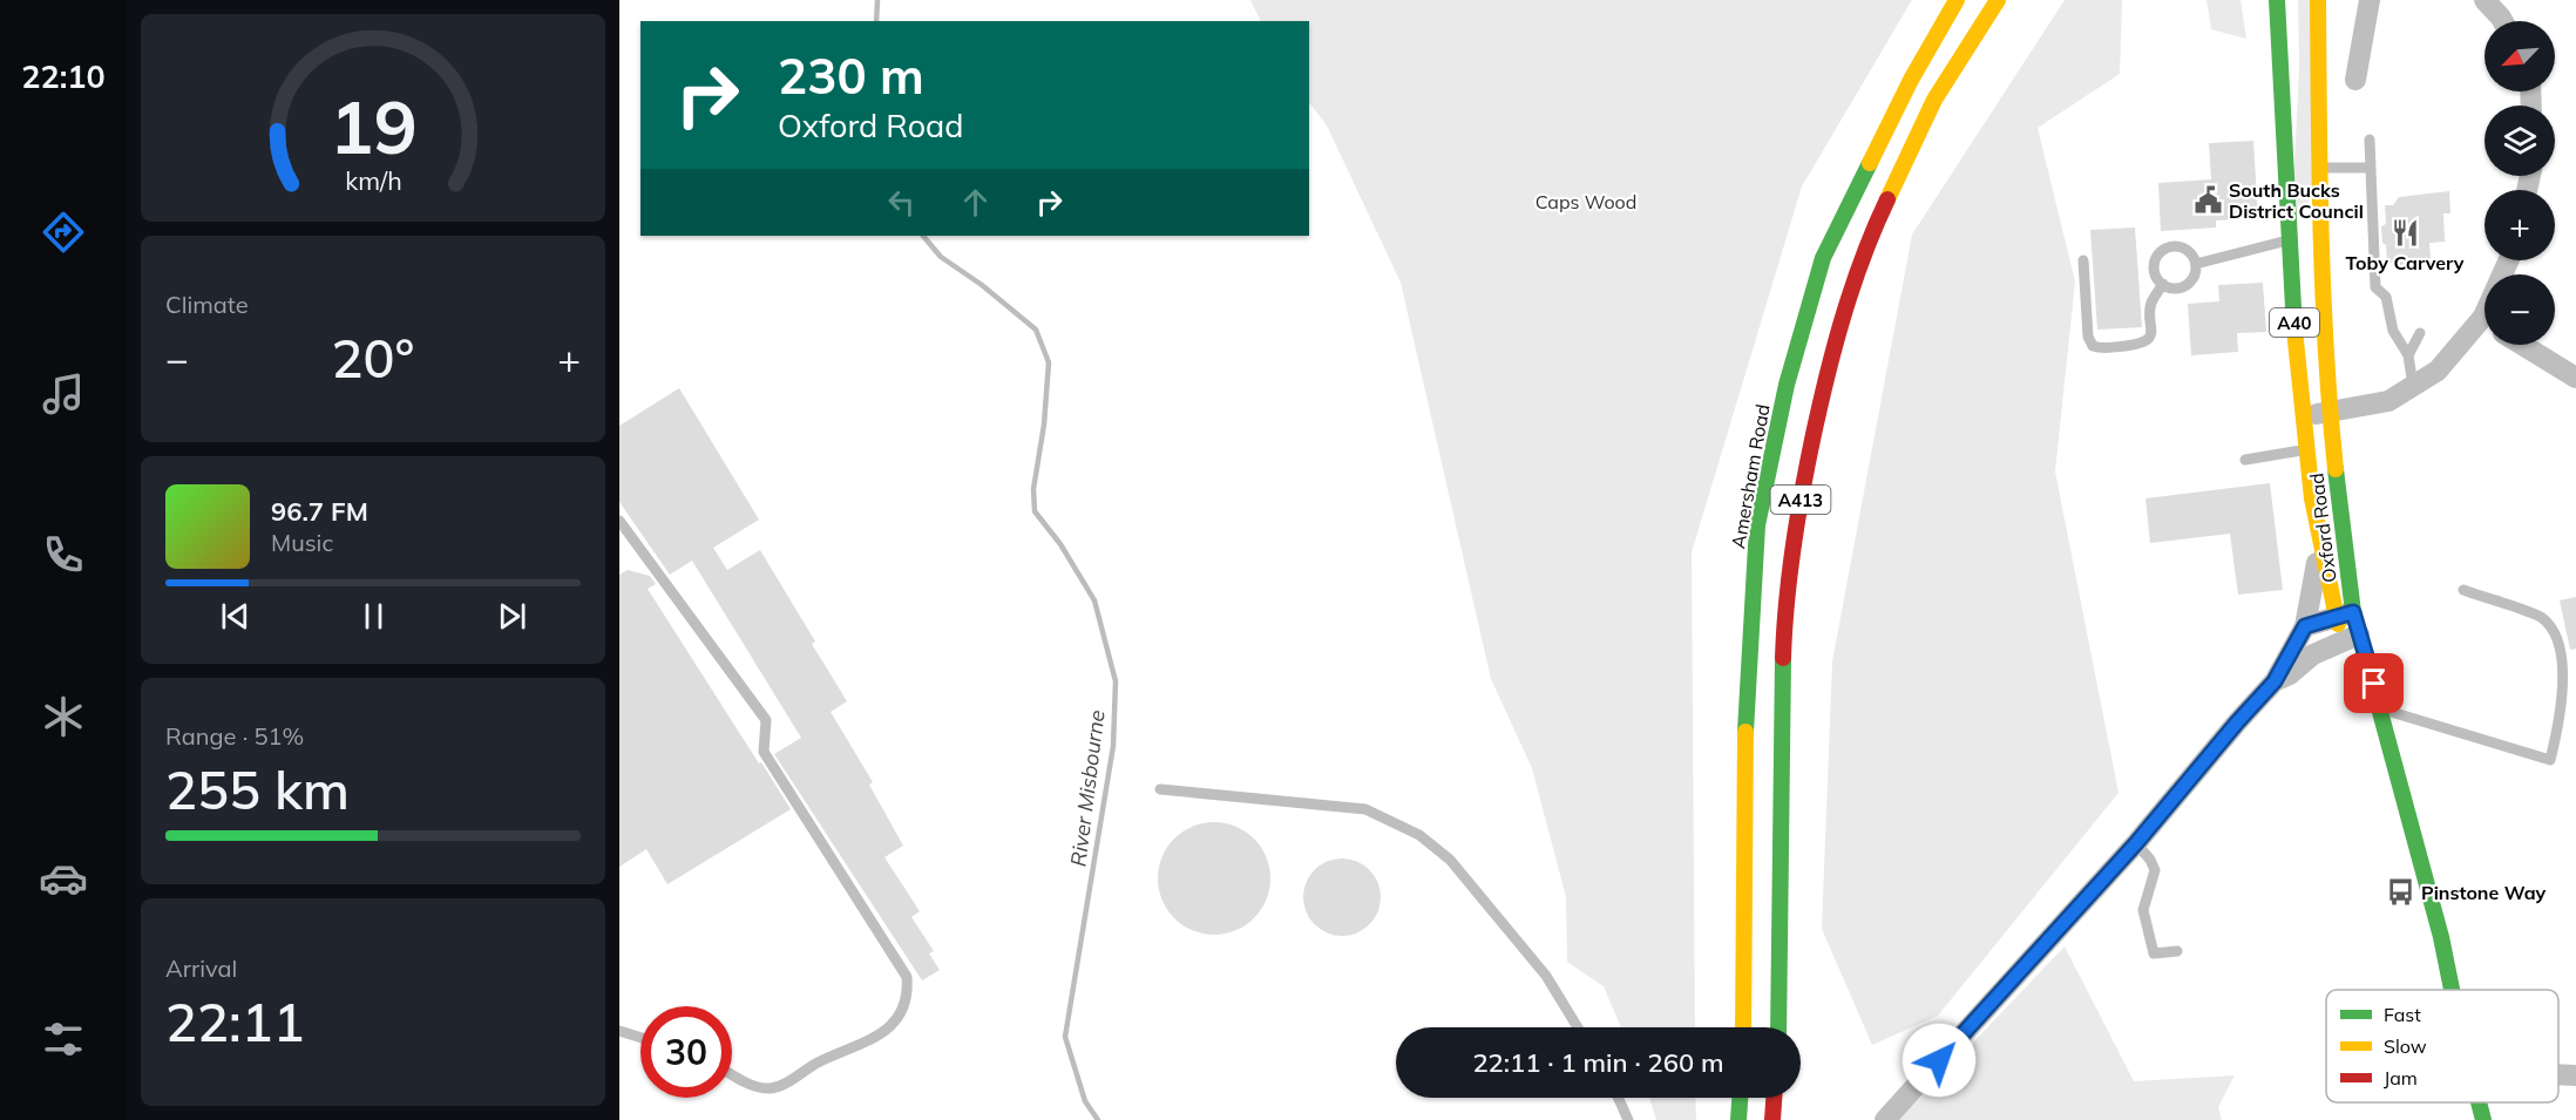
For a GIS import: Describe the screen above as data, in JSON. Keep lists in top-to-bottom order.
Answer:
{
  "streets": {
    "main road": [
      "A40",
      "Amersham Road",
      "A413",
      "Oxford Road"
    ]
  },
  "crossings": [
    ["A40", "Oxford Road"]
  ],
  "water": ["River Misbourne"],
  "parks": ["Caps Wood"],
  "places": {
    "public building": ["South Bucks District Council"],
    "restaurant": ["Toby Carvery"],
    "bus stop": ["Pinstone Way"]
  },
  "legend": ["Fast", "Slow", "Jam"],
  "north": "bottom left",
  "page": {
    "tabs": "22:10",
    "map_buttons": ["+", "−"],
    "turn": ["230 m", "Oxford Road"],
    "tile": [
      "Climate",
      ["Range · 51%", "255 km"],
      ["Arrival", "22:11"]
    ],
    "heat": ["−", "20°", "+"],
    "song": ["96.7 FM", "Music"],
    "limit": "30",
    "trip": "22:11 · 1 min · 260 m",
    "gauge": ["19", "km/h"]
  }
}
